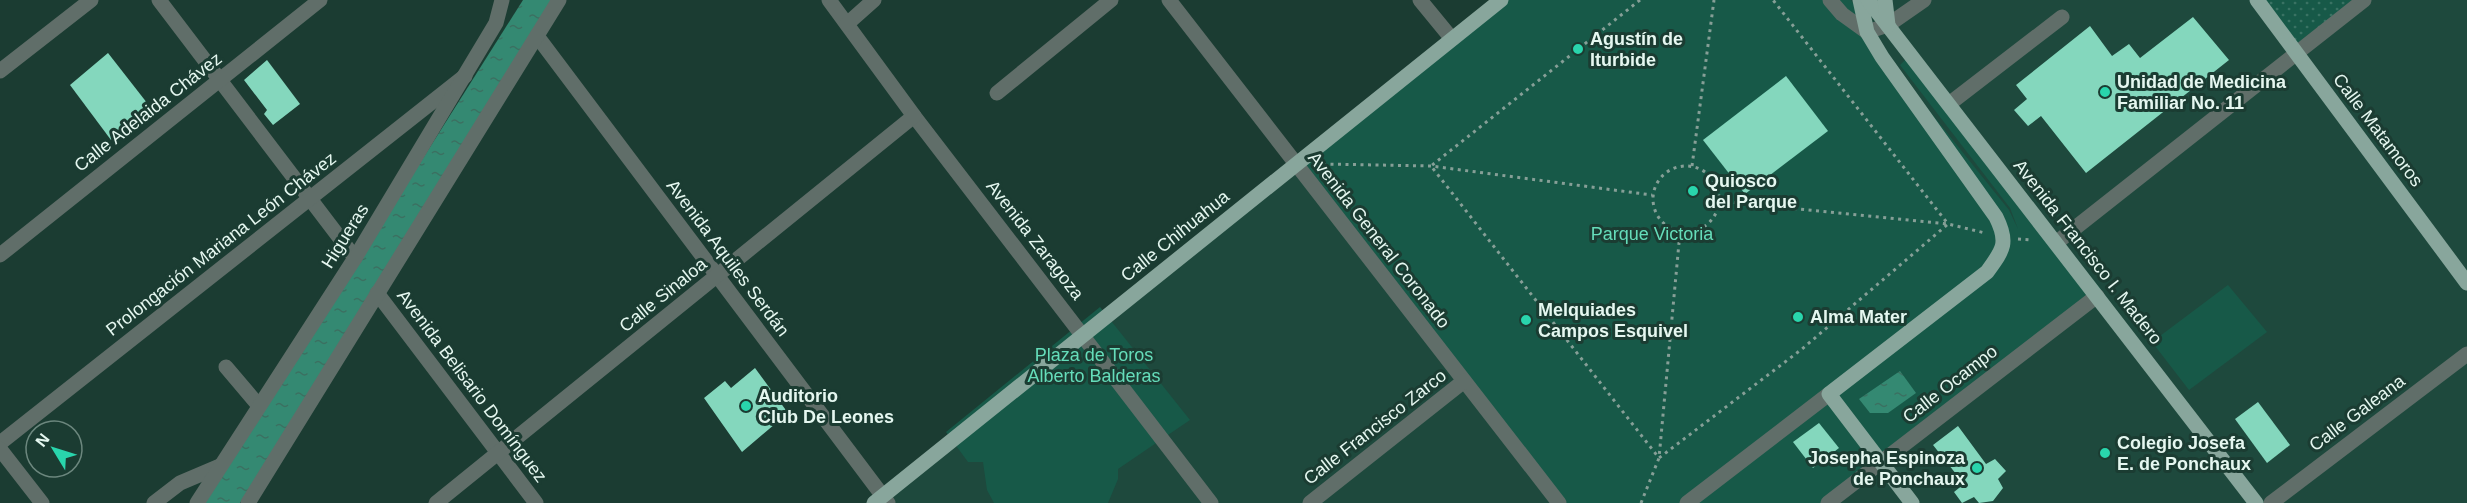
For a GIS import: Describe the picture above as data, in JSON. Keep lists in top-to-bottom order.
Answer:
{
  "streets": {
    "main road": ["Calle Matamoros", "Calle Chihuahua", "Avenida Francisco I. Madero"],
    "street": [
      "Calle Adelaida Chávez",
      "Higueras",
      "Avenida Zaragoza",
      "Avenida General Coronado",
      "Prolongación Mariana León Chávez",
      "Avenida Aquiles Serdán",
      "Calle Sinaloa",
      "Calle Ocampo",
      "Avenida Belisario Domínguez",
      "Calle Galeana",
      "Calle Francisco Zarco"
    ]
  },
  "crossings": [
    ["Higueras", "Prolongación Mariana León Chávez"],
    ["Calle Chihuahua", "Avenida Zaragoza"],
    ["Calle Chihuahua", "Avenida General Coronado"],
    ["Calle Chihuahua", "Avenida Aquiles Serdán"],
    ["Avenida Zaragoza", "Calle Sinaloa"],
    ["Avenida General Coronado", "Calle Francisco Zarco"],
    ["Avenida Francisco I. Madero", "Calle Ocampo"],
    ["Avenida Aquiles Serdán", "Calle Sinaloa"],
    ["Calle Sinaloa", "Avenida Belisario Domínguez"]
  ],
  "parks": ["Parque Victoria", "Plaza de Toros Alberto Balderas"],
  "places": [
    "Agustín de Iturbide",
    "Unidad de Medicina Familiar No. 11",
    "Quiosco del Parque",
    "Alma Mater",
    "Melquiades Campos Esquivel",
    "Auditorio Club De Leones",
    "Colegio Josefa E. de Ponchaux",
    "Josepha Espinoza de Ponchaux"
  ],
  "north": "top left"
}
